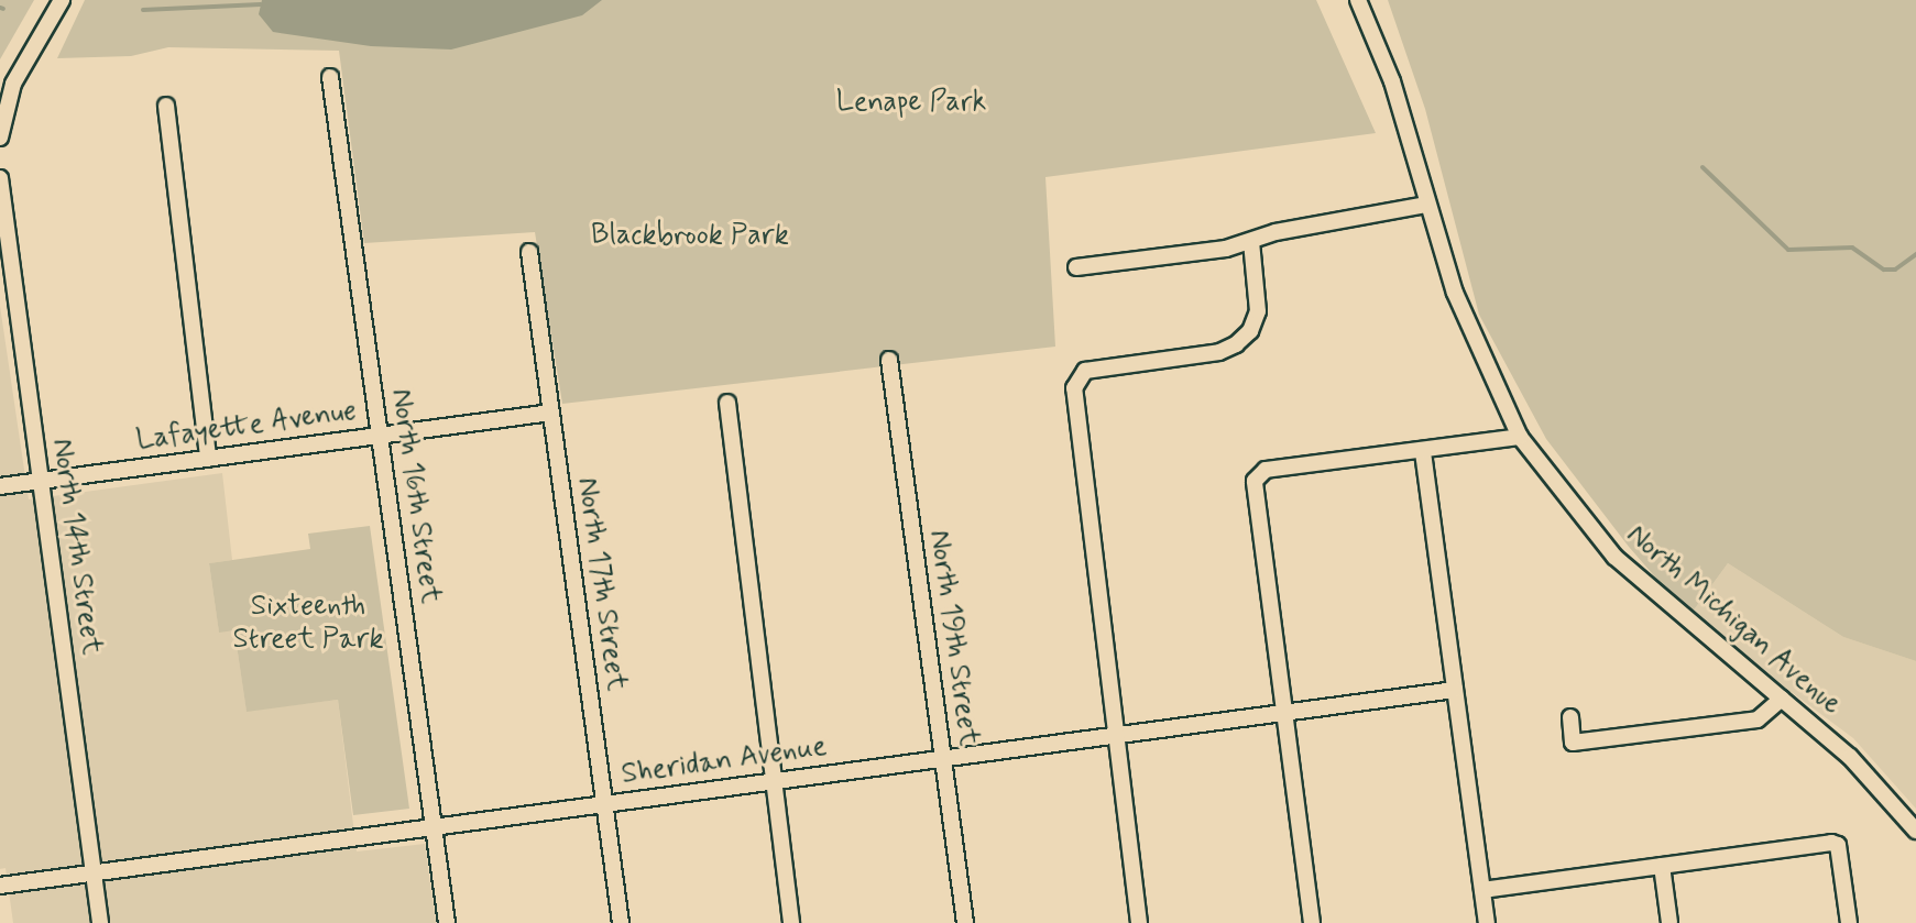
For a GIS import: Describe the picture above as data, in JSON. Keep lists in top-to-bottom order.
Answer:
{
  "streets": {
    "street": [
      "Lafayette Avenue",
      "North 16th Street",
      "North 14th Street",
      "North 17th Street",
      "North Michigan Avenue",
      "North 19th Street",
      "Sheridan Avenue"
    ]
  },
  "crossings": [
    ["Lafayette Avenue", "North 16th Street"],
    ["Lafayette Avenue", "North 14th Street"],
    ["Lafayette Avenue", "North 17th Street"],
    ["North 16th Street", "Sheridan Avenue"],
    ["North 14th Street", "Sheridan Avenue"],
    ["North 17th Street", "Sheridan Avenue"],
    ["North 19th Street", "Sheridan Avenue"]
  ],
  "parks": ["Lenape Park", "Blackbrook Park", "Sixteenth Street Park"]
}
